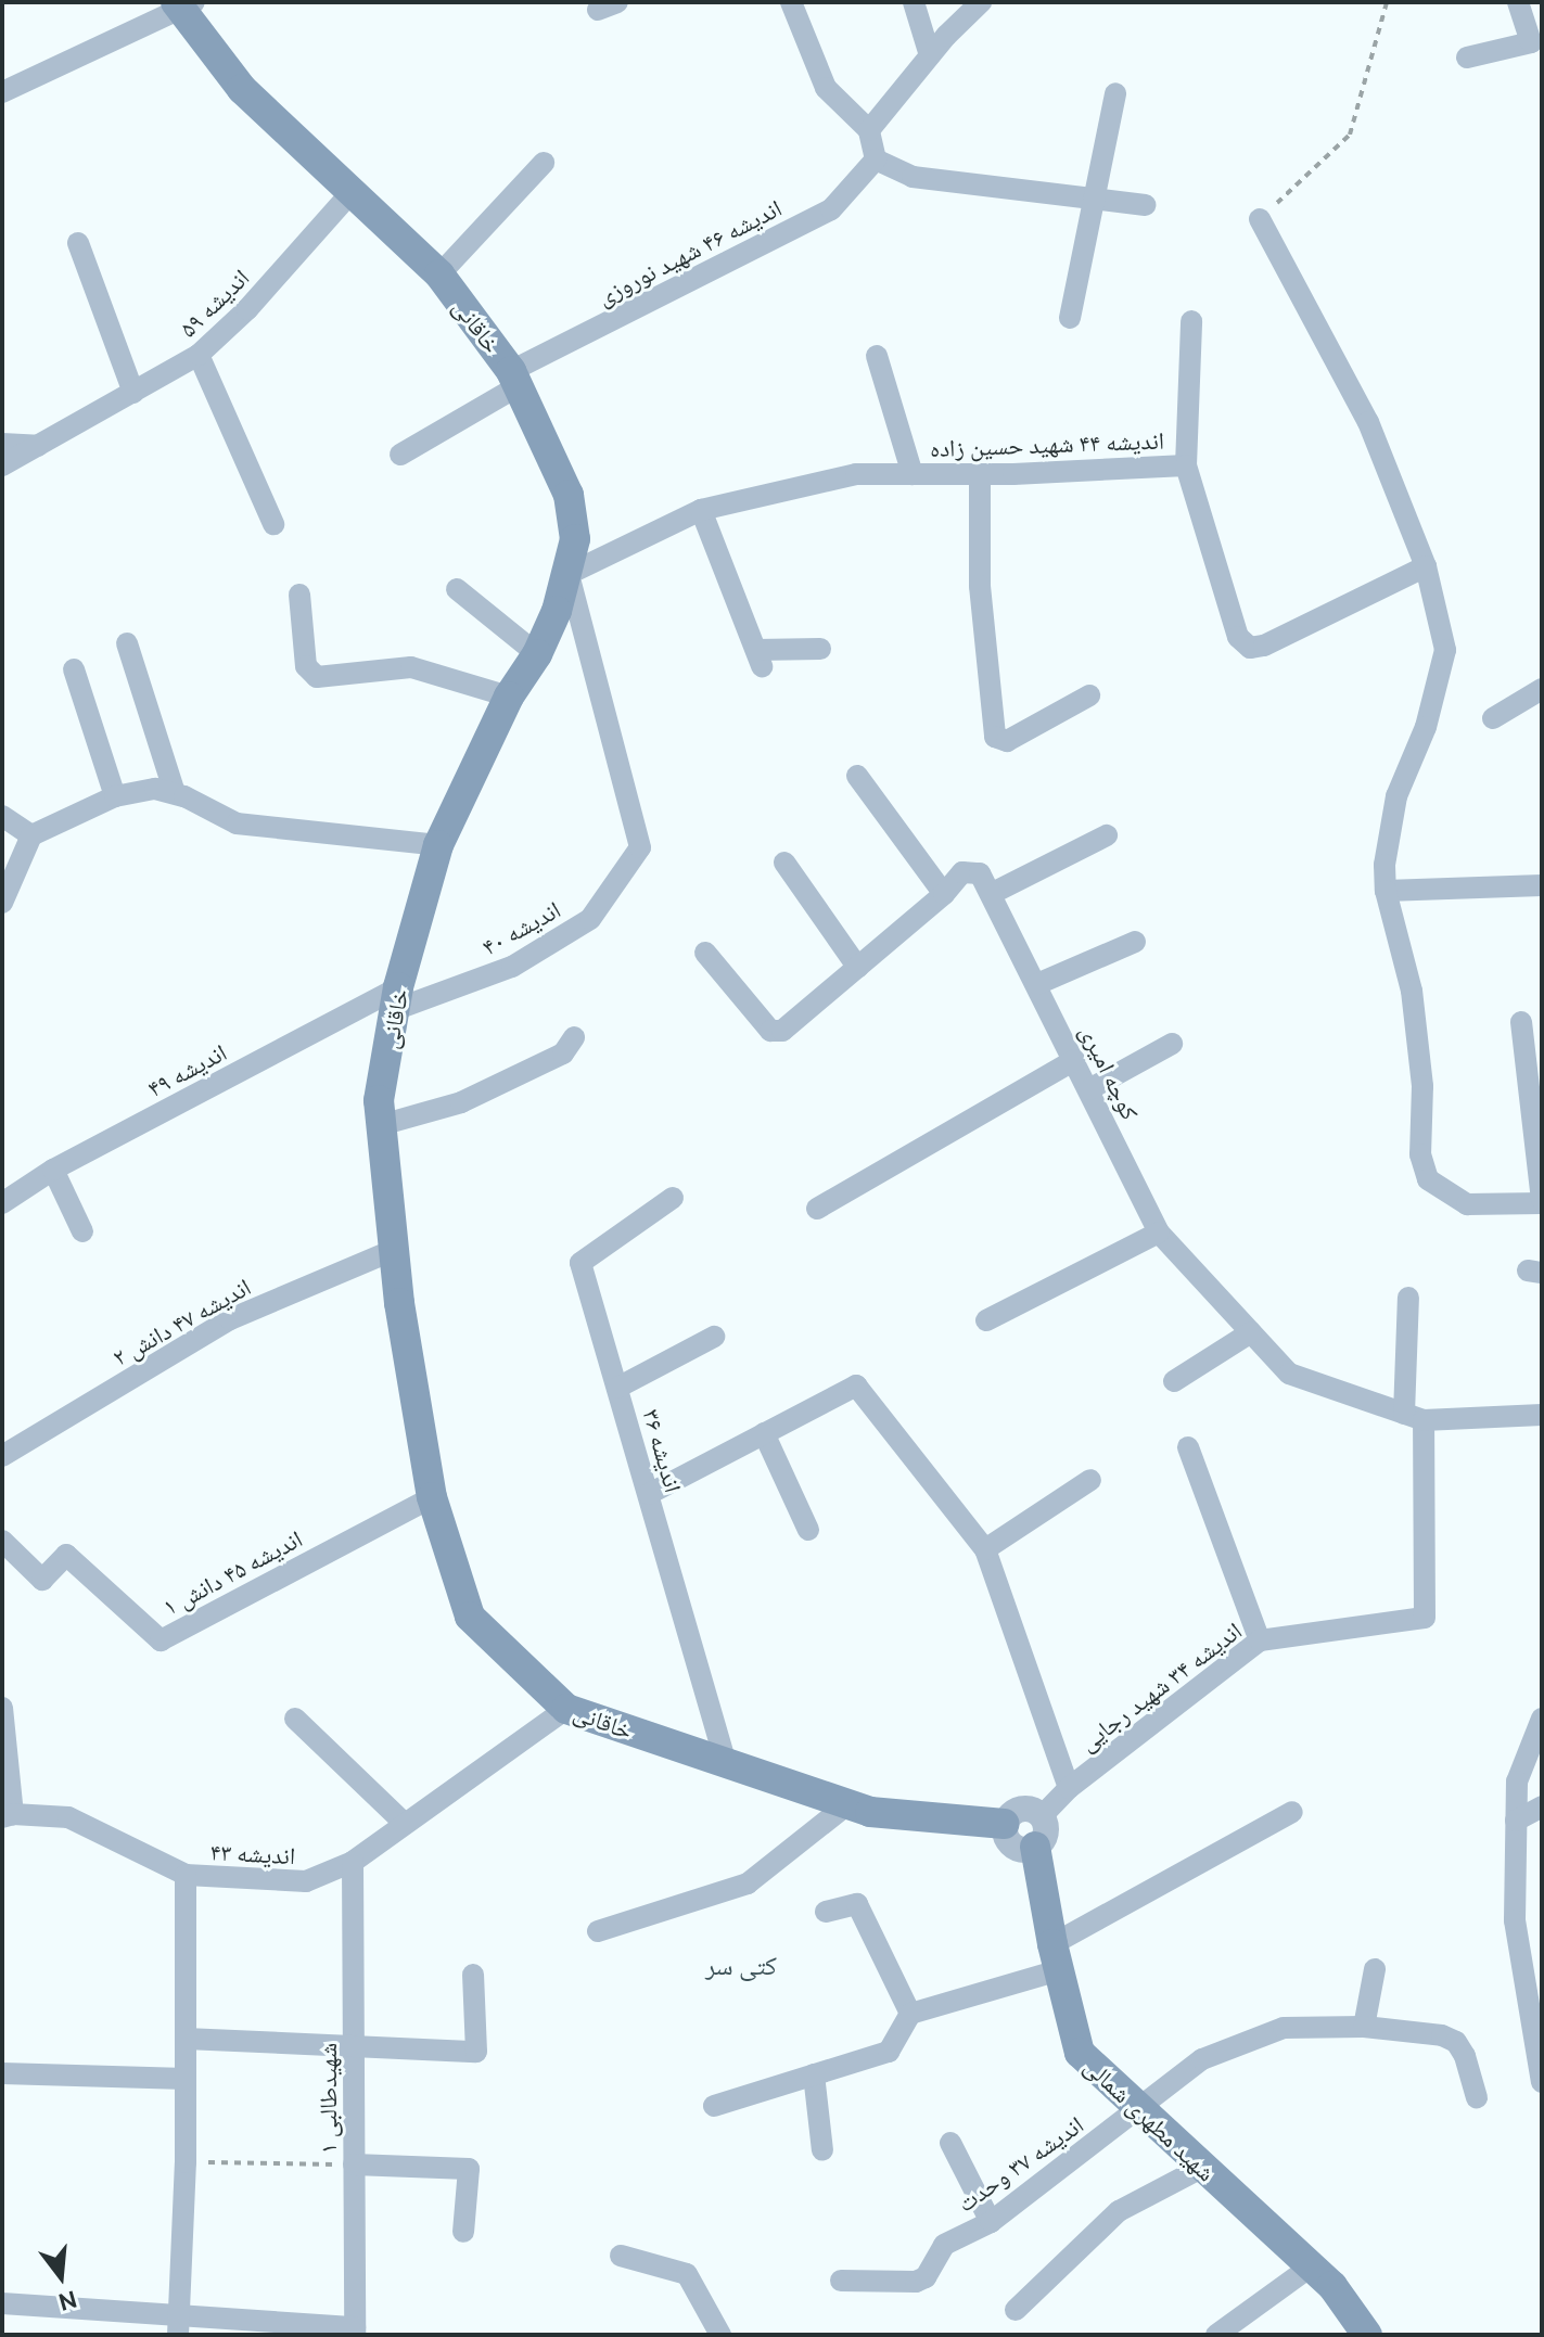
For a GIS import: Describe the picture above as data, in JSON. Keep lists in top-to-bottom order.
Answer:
{
  "streets": {
    "main road": ["خاقانی", "شهید مطهری شمالی"],
    "street": [
      "اندیشه ۴۶ شهید نوروزی",
      "اندیشه ۵۹",
      "اندیشه ۴۴ شهید حسین زاده",
      "اندیشه ۴۰",
      "اندیشه ۴۹",
      "کوچه امیری",
      "اندیشه ۴۷ دانش ۲",
      "اندیشه ۳۶",
      "اندیشه ۴۵ دانش ۱",
      "اندیشه ۳۴ شهید رجایی",
      "اندیشه ۴۳",
      "شهیدطالبی ۱",
      "اندیشه ۳۷ وحدت"
    ]
  },
  "crossings": [
    ["اندیشه ۴۶ شهید نوروزی", "خاقانی"],
    ["اندیشه ۵۹", "خاقانی"],
    ["خاقانی", "اندیشه ۴۴ شهید حسین زاده"],
    ["خاقانی", "اندیشه ۴۰"],
    ["خاقانی", "اندیشه ۴۹"],
    ["خاقانی", "اندیشه ۴۷ دانش ۲"],
    ["خاقانی", "اندیشه ۳۶"],
    ["خاقانی", "اندیشه ۴۵ دانش ۱"],
    ["خاقانی", "اندیشه ۳۴ شهید رجایی"],
    ["خاقانی", "اندیشه ۴۳"],
    ["خاقانی", "شهید مطهری شمالی"],
    ["اندیشه ۴۴ شهید حسین زاده", "اندیشه ۴۰"],
    ["اندیشه ۴۰", "اندیشه ۴۹"],
    ["کوچه امیری", "اندیشه ۳۴ شهید رجایی"],
    ["اندیشه ۳۴ شهید رجایی", "شهید مطهری شمالی"],
    ["اندیشه ۴۳", "شهیدطالبی ۱"],
    ["شهید مطهری شمالی", "اندیشه ۳۷ وحدت"]
  ],
  "districts": ["کتی سر"],
  "north": "bottom"
}
